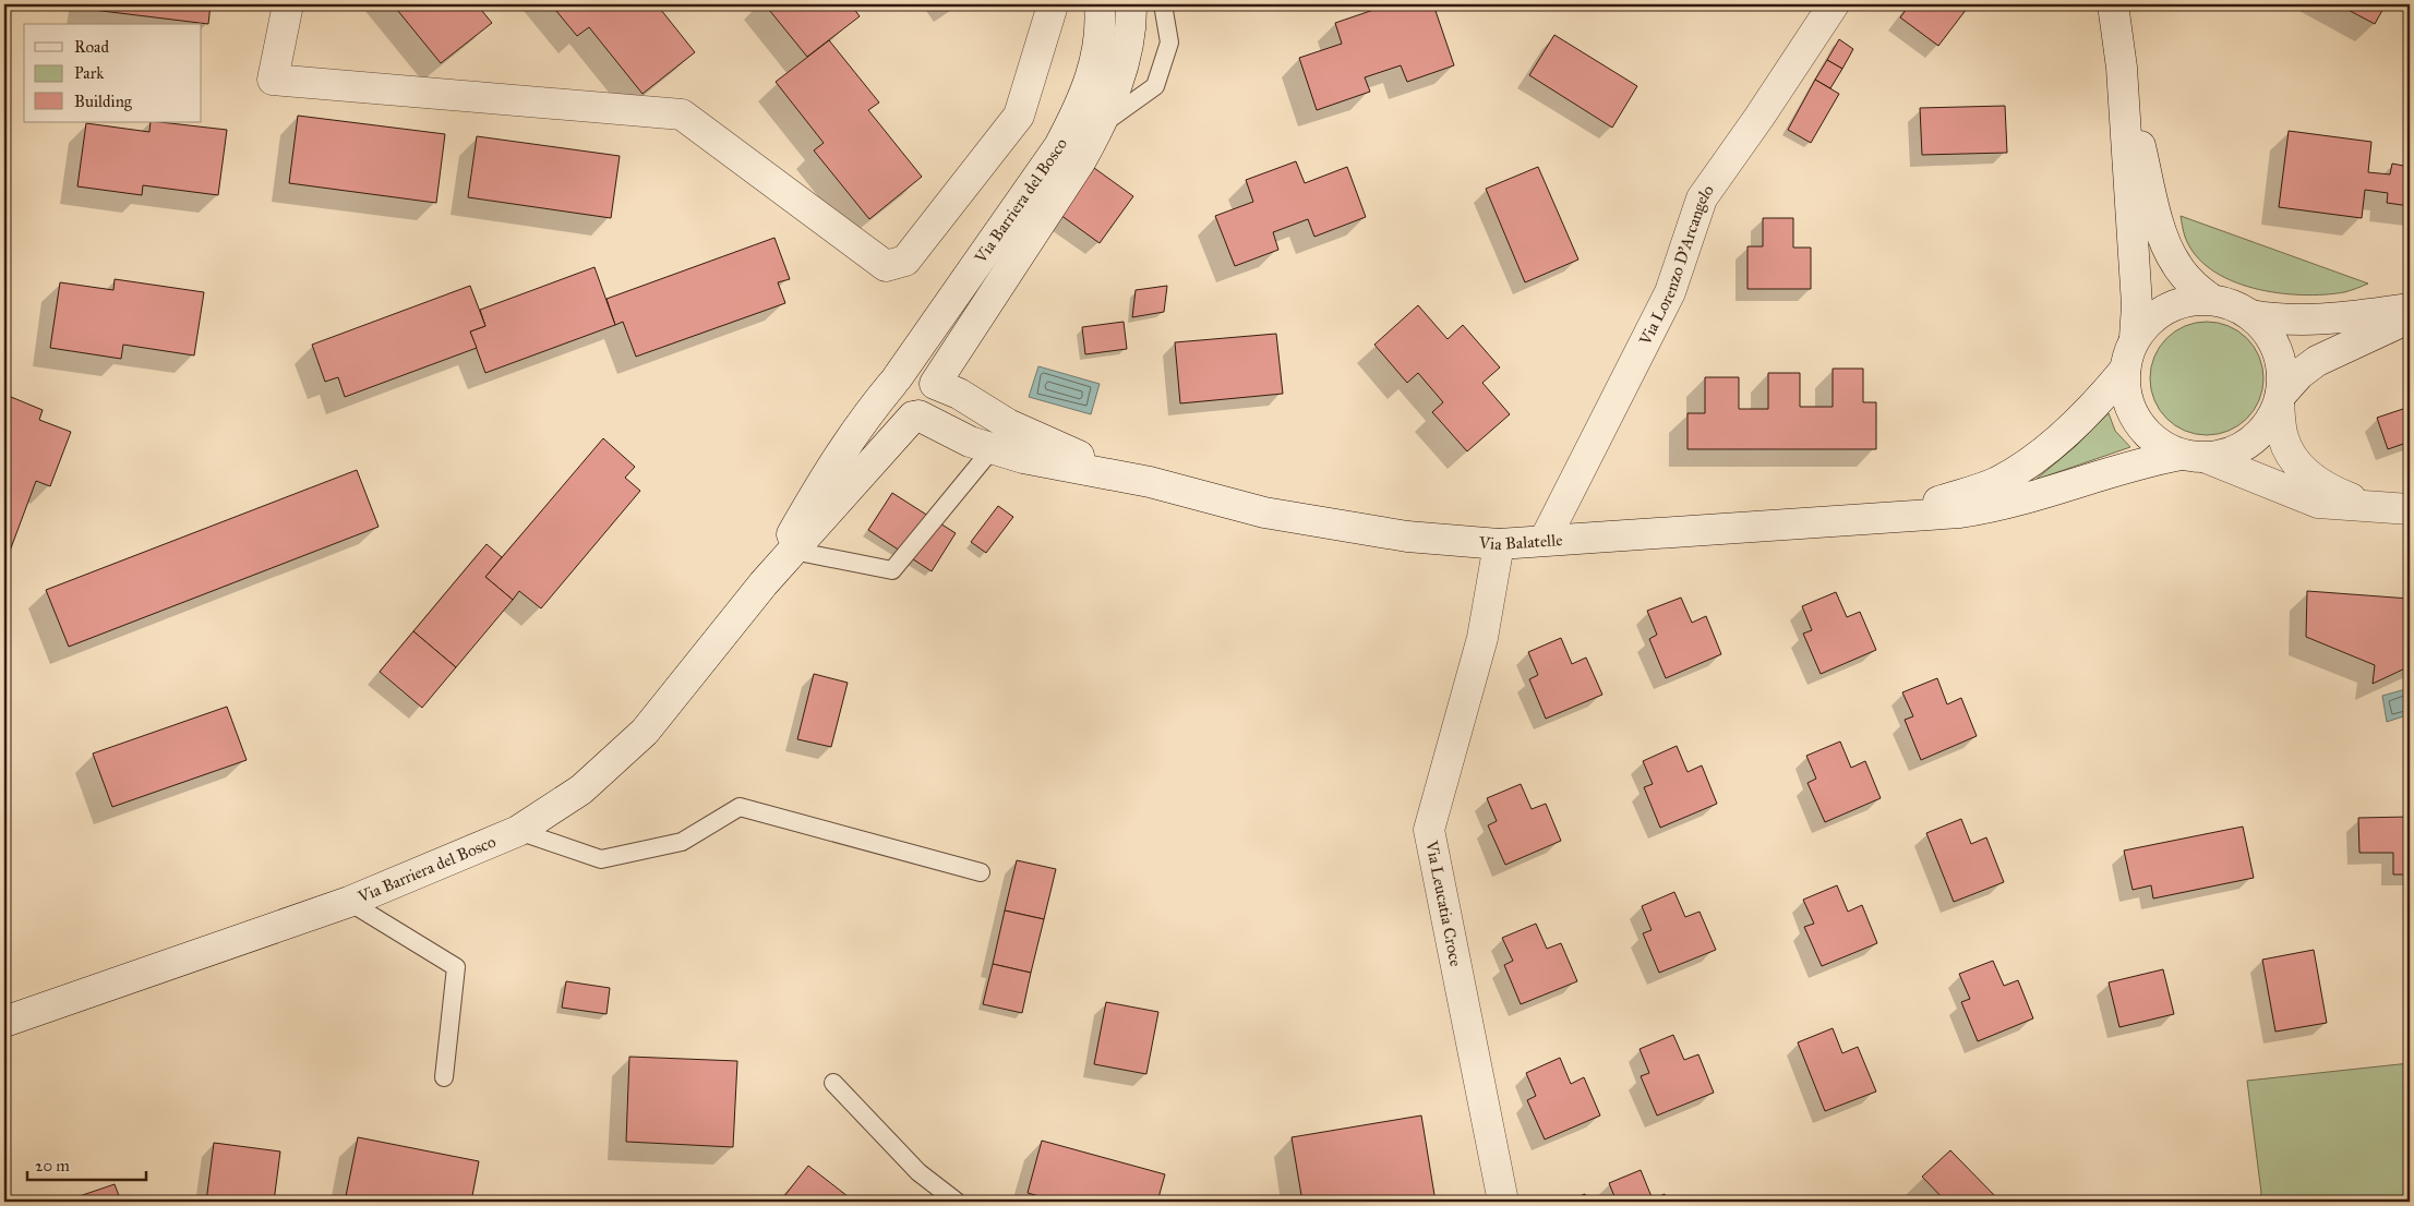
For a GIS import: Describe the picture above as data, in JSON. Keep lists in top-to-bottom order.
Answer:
{
  "streets": {
    "main road": [
      "Via Barriera del Bosco",
      "Via Lorenzo D'Arcangelo",
      "Via Balatelle",
      "Via Leucatia Croce"
    ]
  },
  "crossings": [
    ["Via Lorenzo D'Arcangelo", "Via Balatelle"],
    ["Via Balatelle", "Via Leucatia Croce"]
  ],
  "legend": ["Road", "Park", "Building"],
  "scale_bar": "20 m"
}
